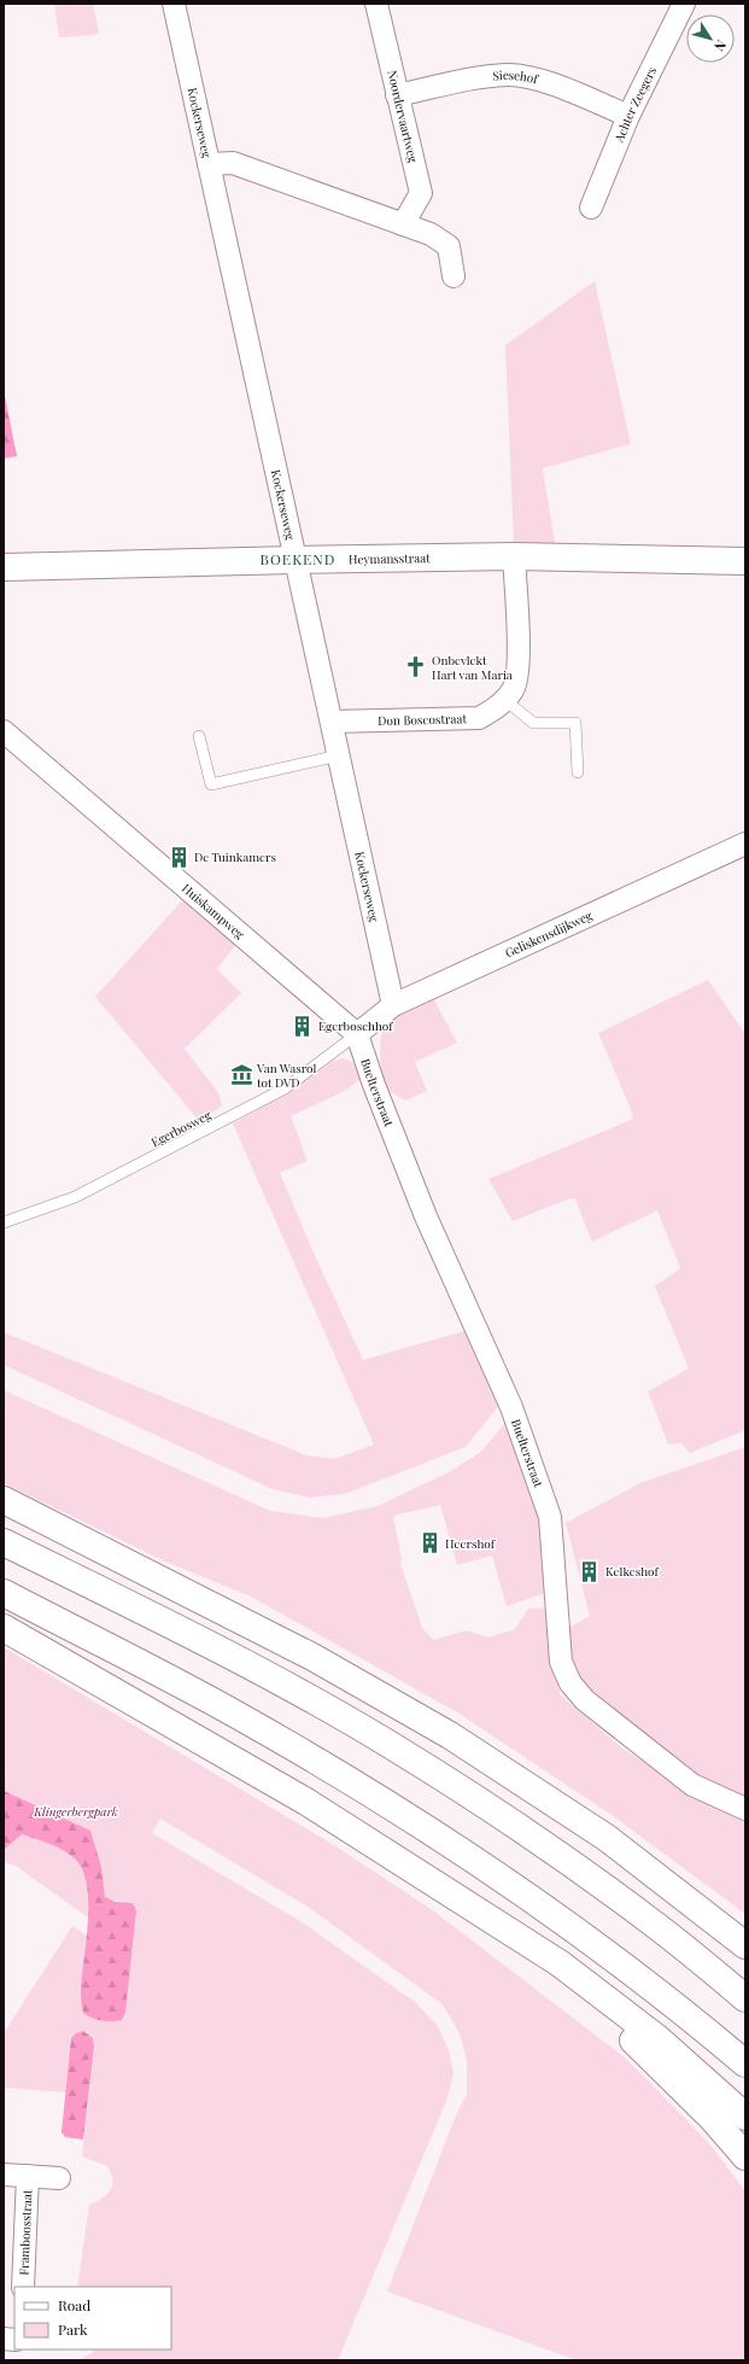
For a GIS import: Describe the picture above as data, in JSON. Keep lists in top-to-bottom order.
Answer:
{
  "streets": {
    "main road": ["Heymansstraat"],
    "street": [
      "Siesehof",
      "Achter Zeegers",
      "Noordervaartweg",
      "Kockerseweg",
      "Don Boscostraat",
      "Huiskampweg",
      "Geliskensdijkweg",
      "Buelterstraat",
      "Framboosstraat"
    ],
    "lane": ["Egerbosweg"]
  },
  "crossings": [
    ["Siesehof", "Achter Zeegers"],
    ["Siesehof", "Noordervaartweg"],
    ["Kockerseweg", "Heymansstraat"],
    ["Kockerseweg", "Don Boscostraat"],
    ["Kockerseweg", "Geliskensdijkweg"],
    ["Heymansstraat", "Don Boscostraat"],
    ["Huiskampweg", "Geliskensdijkweg"],
    ["Huiskampweg", "Buelterstraat"],
    ["Huiskampweg", "Egerbosweg"],
    ["Geliskensdijkweg", "Buelterstraat"],
    ["Geliskensdijkweg", "Egerbosweg"],
    ["Buelterstraat", "Egerbosweg"]
  ],
  "districts": ["BOEKEND"],
  "parks": ["Klingerbergpark"],
  "places": {
    "church": ["Onbevlekt Hart van Maria"],
    "building": [
      "De Tuinkamers",
      "Egerboschhof",
      "Heershof",
      "Kelkeshof"
    ],
    "museum": ["Van Wasrol tot DVD"]
  },
  "legend": ["Road", "Park"],
  "north": "bottom right"
}
